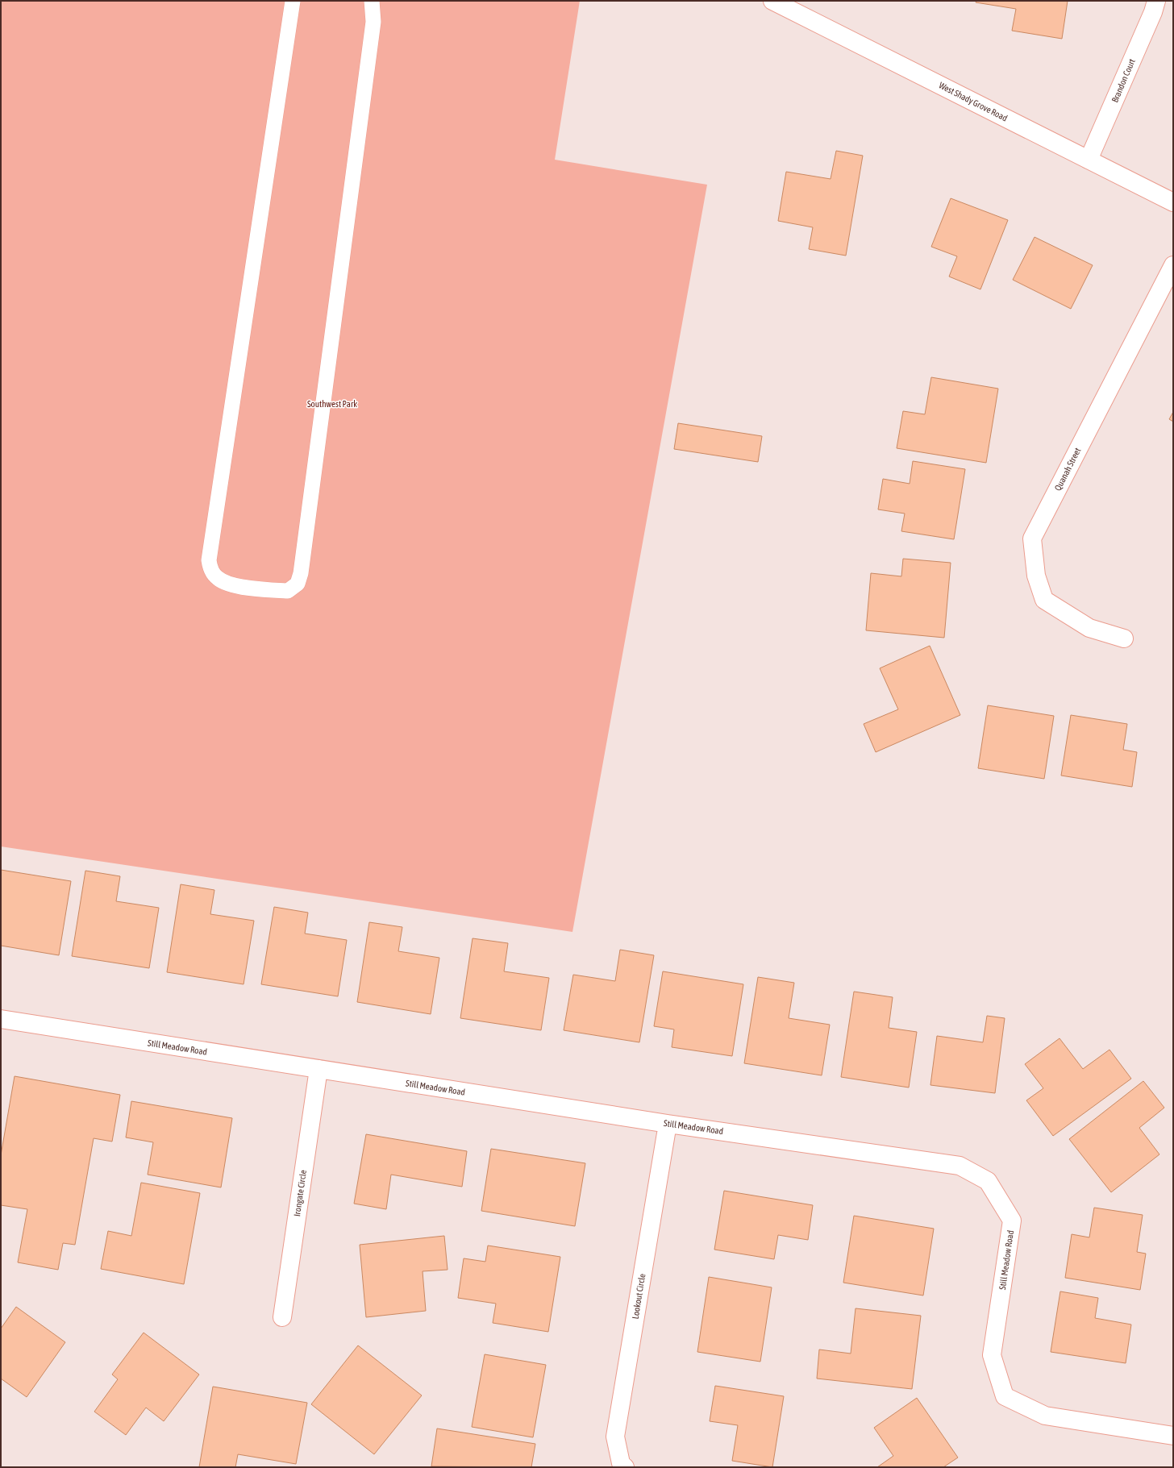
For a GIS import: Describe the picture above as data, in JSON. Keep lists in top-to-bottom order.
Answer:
{
  "streets": {
    "street": [
      "Brandon Court",
      "West Shady Grove Road",
      "Quanah Street",
      "Still Meadow Road",
      "Irongate Circle",
      "Lookout Circle"
    ]
  },
  "crossings": [
    ["Brandon Court", "West Shady Grove Road"],
    ["Still Meadow Road", "Irongate Circle"],
    ["Still Meadow Road", "Lookout Circle"]
  ],
  "parks": ["Southwest Park"]
}
